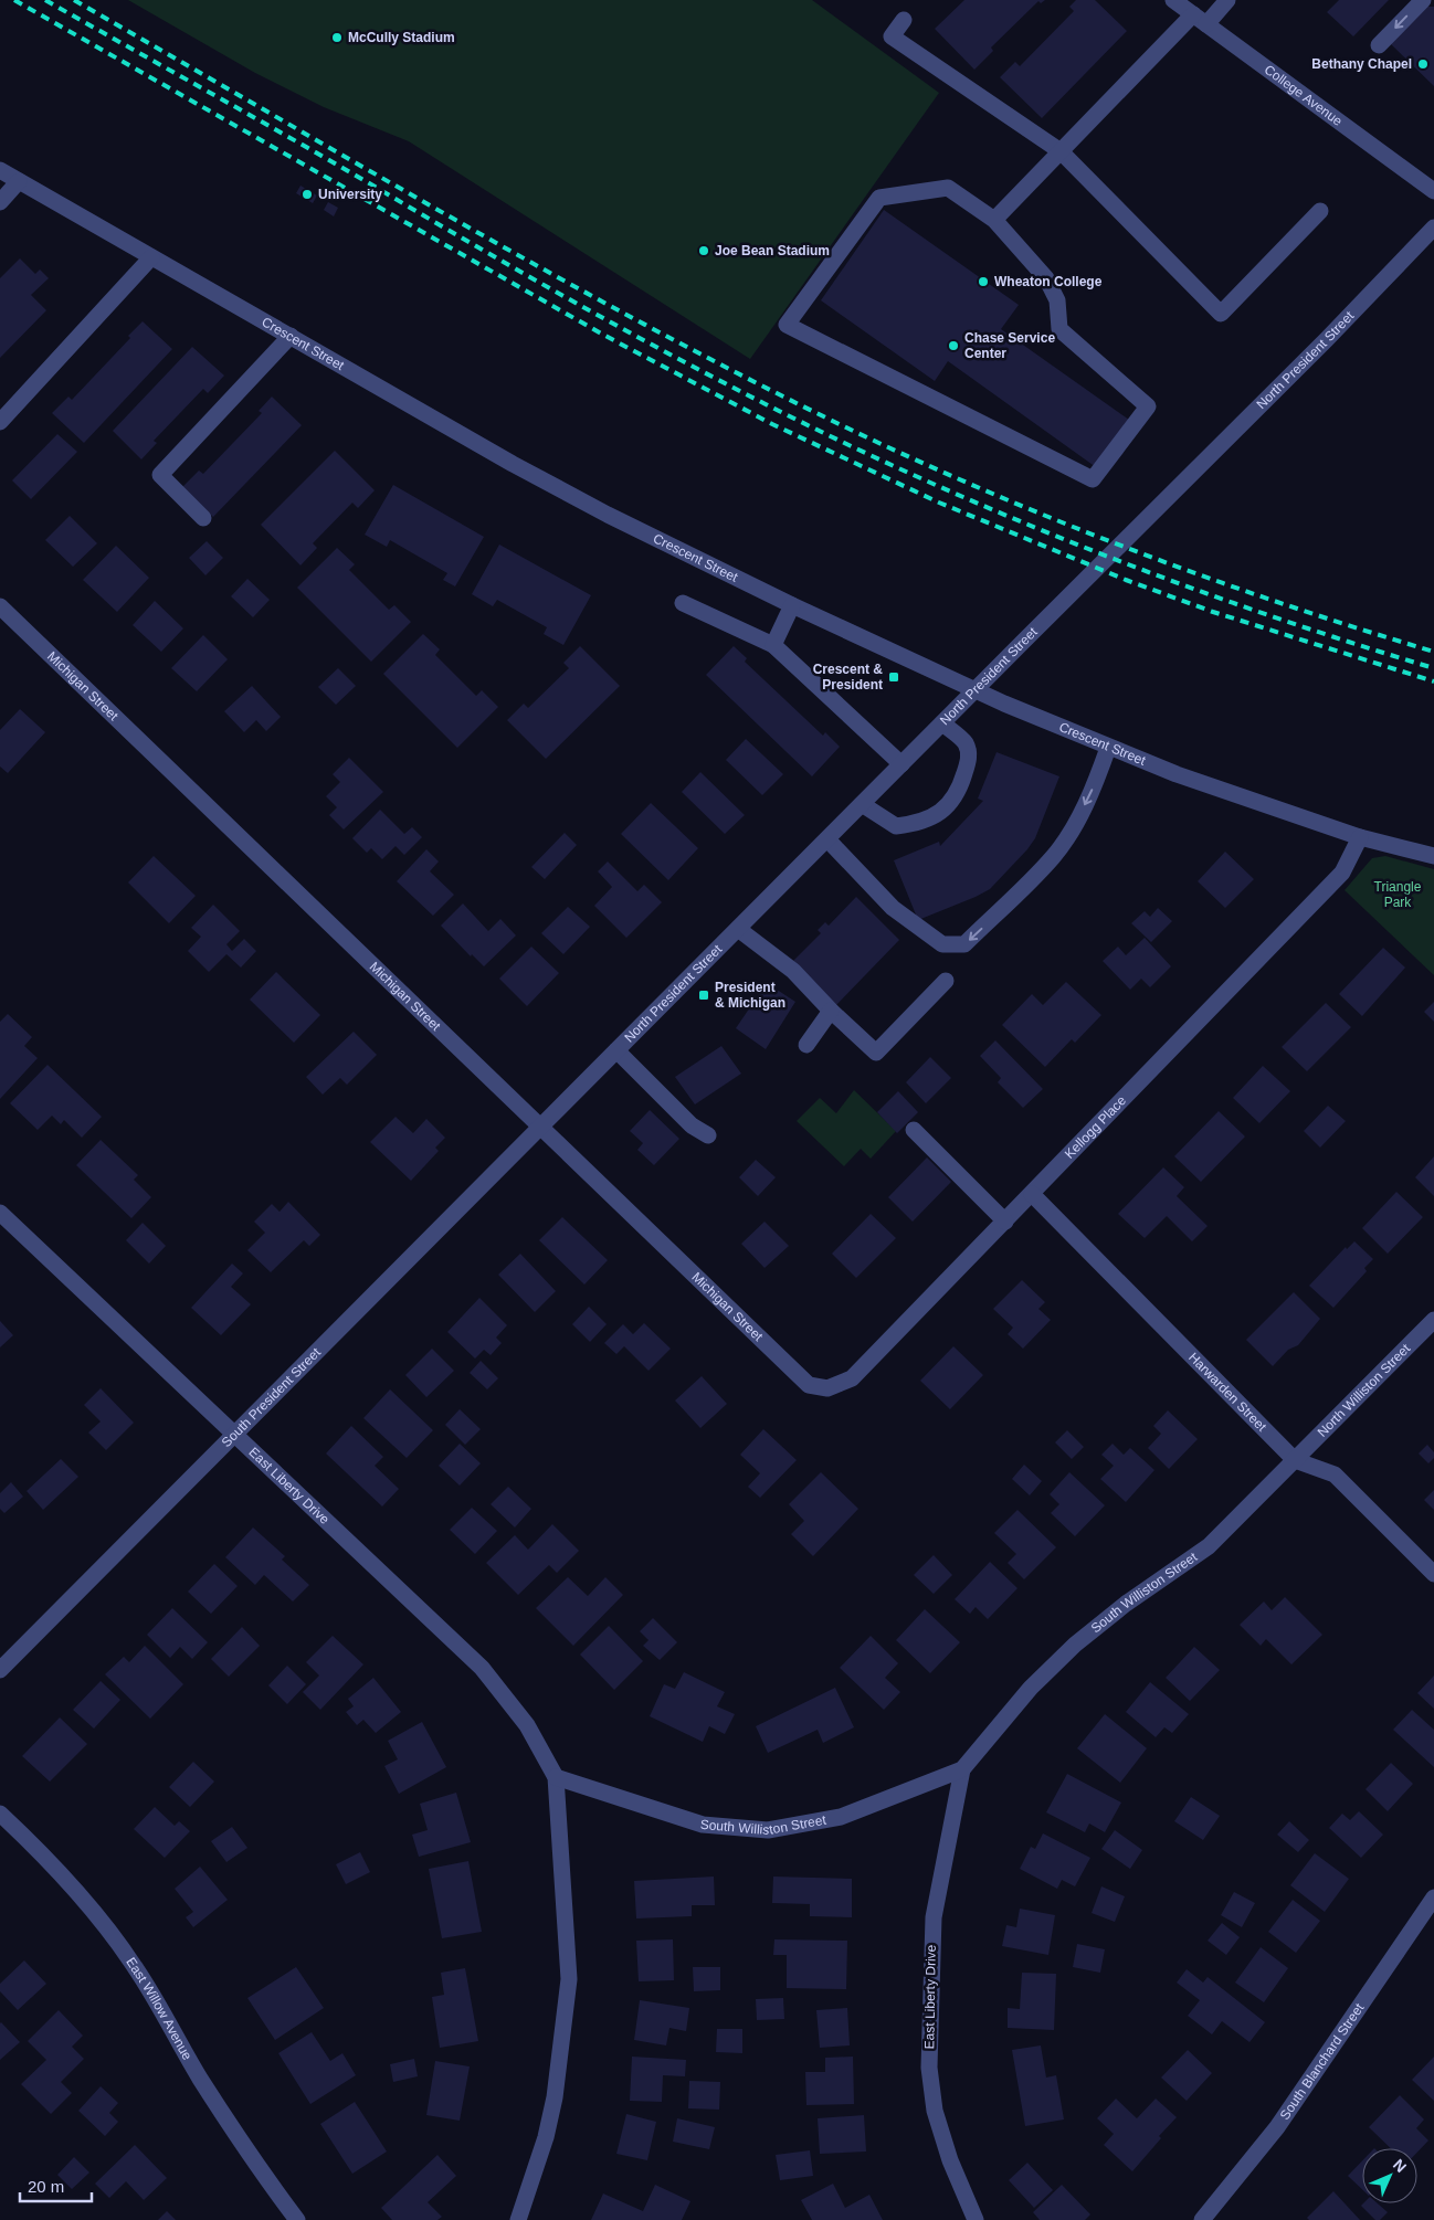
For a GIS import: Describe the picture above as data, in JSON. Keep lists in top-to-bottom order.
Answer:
{
  "streets": {
    "street": [
      "College Avenue",
      "Crescent Street",
      "North President Street",
      "Michigan Street",
      "Kellogg Place",
      "North Williston Street",
      "Harwarden Street",
      "South President Street",
      "East Liberty Drive",
      "South Williston Street",
      "East Willow Avenue",
      "South Blanchard Street"
    ]
  },
  "crossings": [
    ["Crescent Street", "North President Street"],
    ["Crescent Street", "Kellogg Place"],
    ["North President Street", "Michigan Street"],
    ["North President Street", "South President Street"],
    ["Michigan Street", "Kellogg Place"],
    ["Michigan Street", "South President Street"],
    ["Kellogg Place", "Harwarden Street"],
    ["North Williston Street", "Harwarden Street"],
    ["North Williston Street", "South Williston Street"],
    ["Harwarden Street", "South Williston Street"],
    ["South President Street", "East Liberty Drive"],
    ["East Liberty Drive", "South Williston Street"]
  ],
  "parks": ["Triangle Park"],
  "places": {
    "other": [
      "McCully Stadium",
      "Bethany Chapel",
      "University",
      "Joe Bean Stadium",
      "Wheaton College",
      "Chase Service Center"
    ],
    "transit": ["Crescent & President", "President & Michigan"]
  },
  "scale_bar": "20 m",
  "north": "top right"
}
